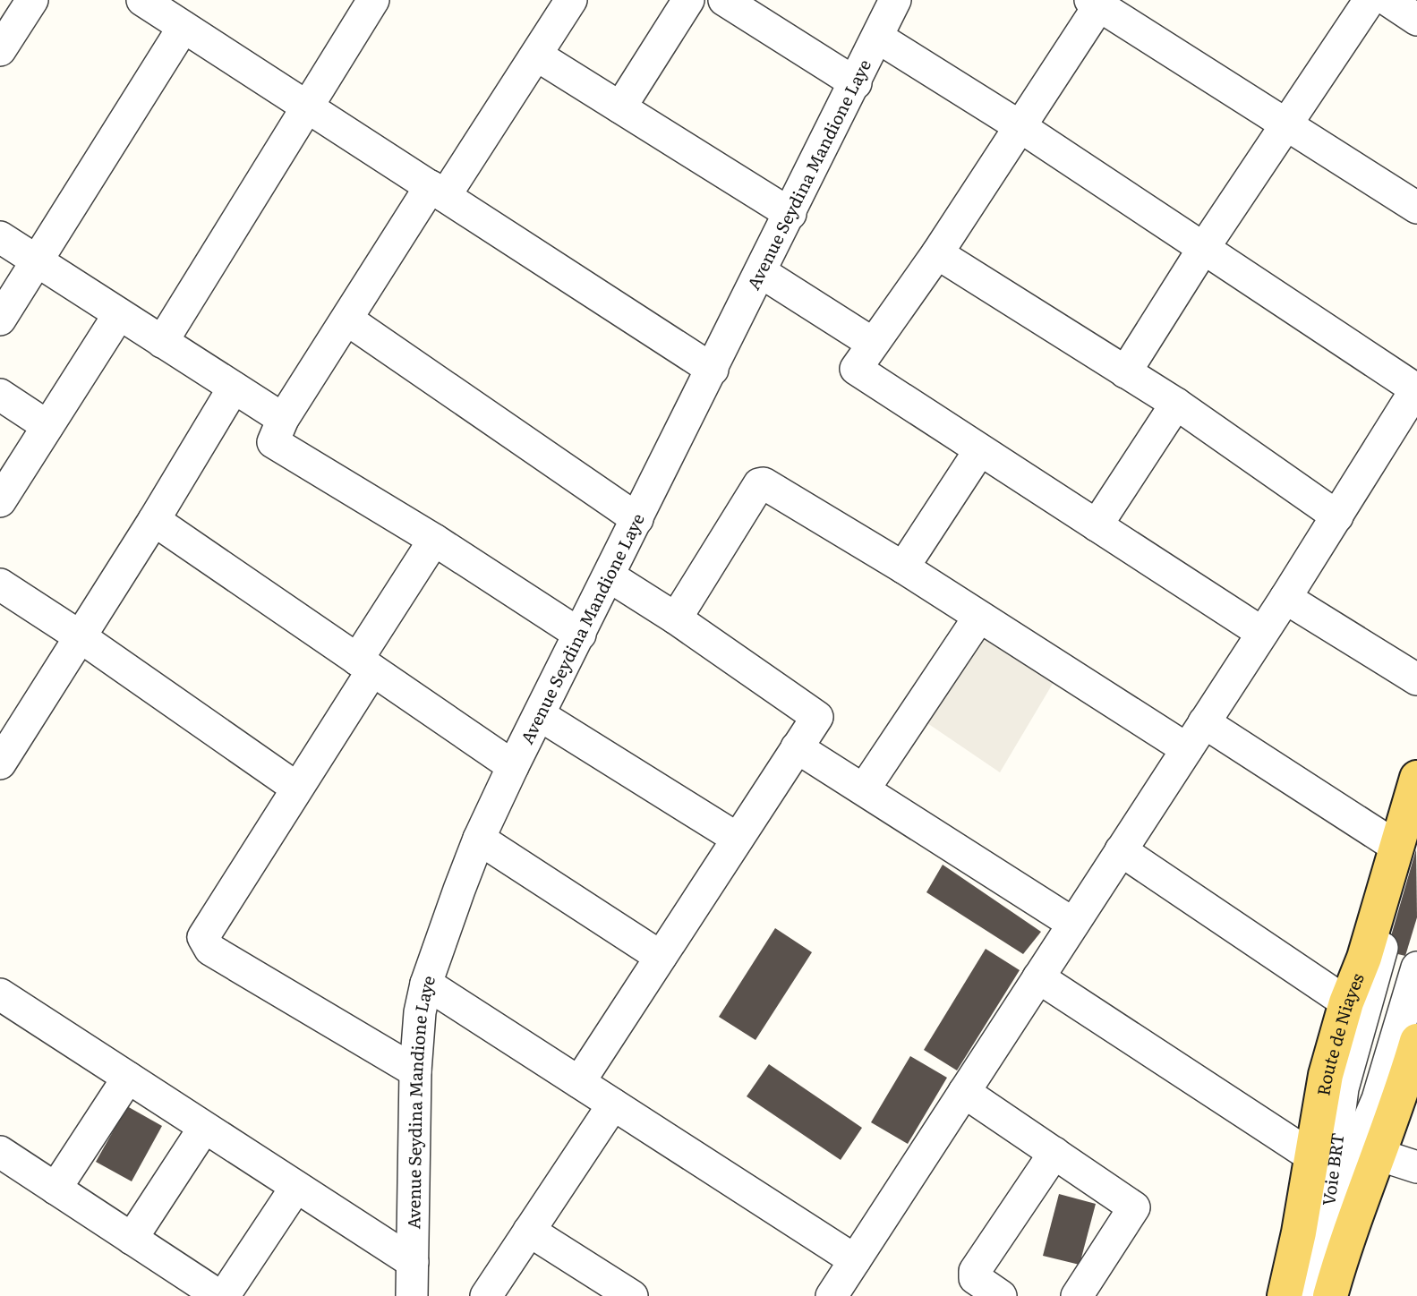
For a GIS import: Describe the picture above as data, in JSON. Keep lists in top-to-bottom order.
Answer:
{
  "streets": {
    "main road": ["Route de Niayes"],
    "street": ["Avenue Seydina Mandione Laye", "Voie BRT"]
  },
  "crossings": [
    ["Route de Niayes", "Voie BRT"]
  ]
}
